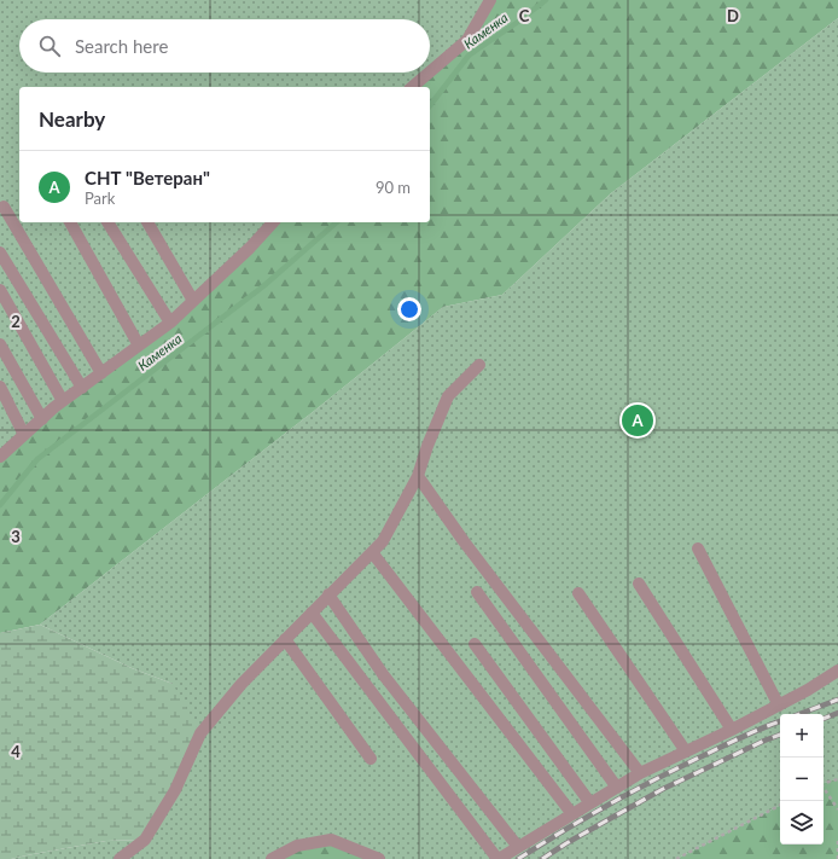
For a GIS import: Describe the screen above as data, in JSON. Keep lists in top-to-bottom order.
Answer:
{
  "water": ["Каменка"],
  "page": {
    "search": "Search here",
    "heading": "Nearby",
    "list": [
      {
        "mark": "A",
        "name": "СНТ \"Ветеран\"",
        "note": "Park",
        "value": "90 m"
      }
    ],
    "pins": "A",
    "map_buttons": ["+", "−"]
  },
  "grid": {
    "columns": ["C", "D"],
    "rows": ["2", "3", "4"]
  }
}
